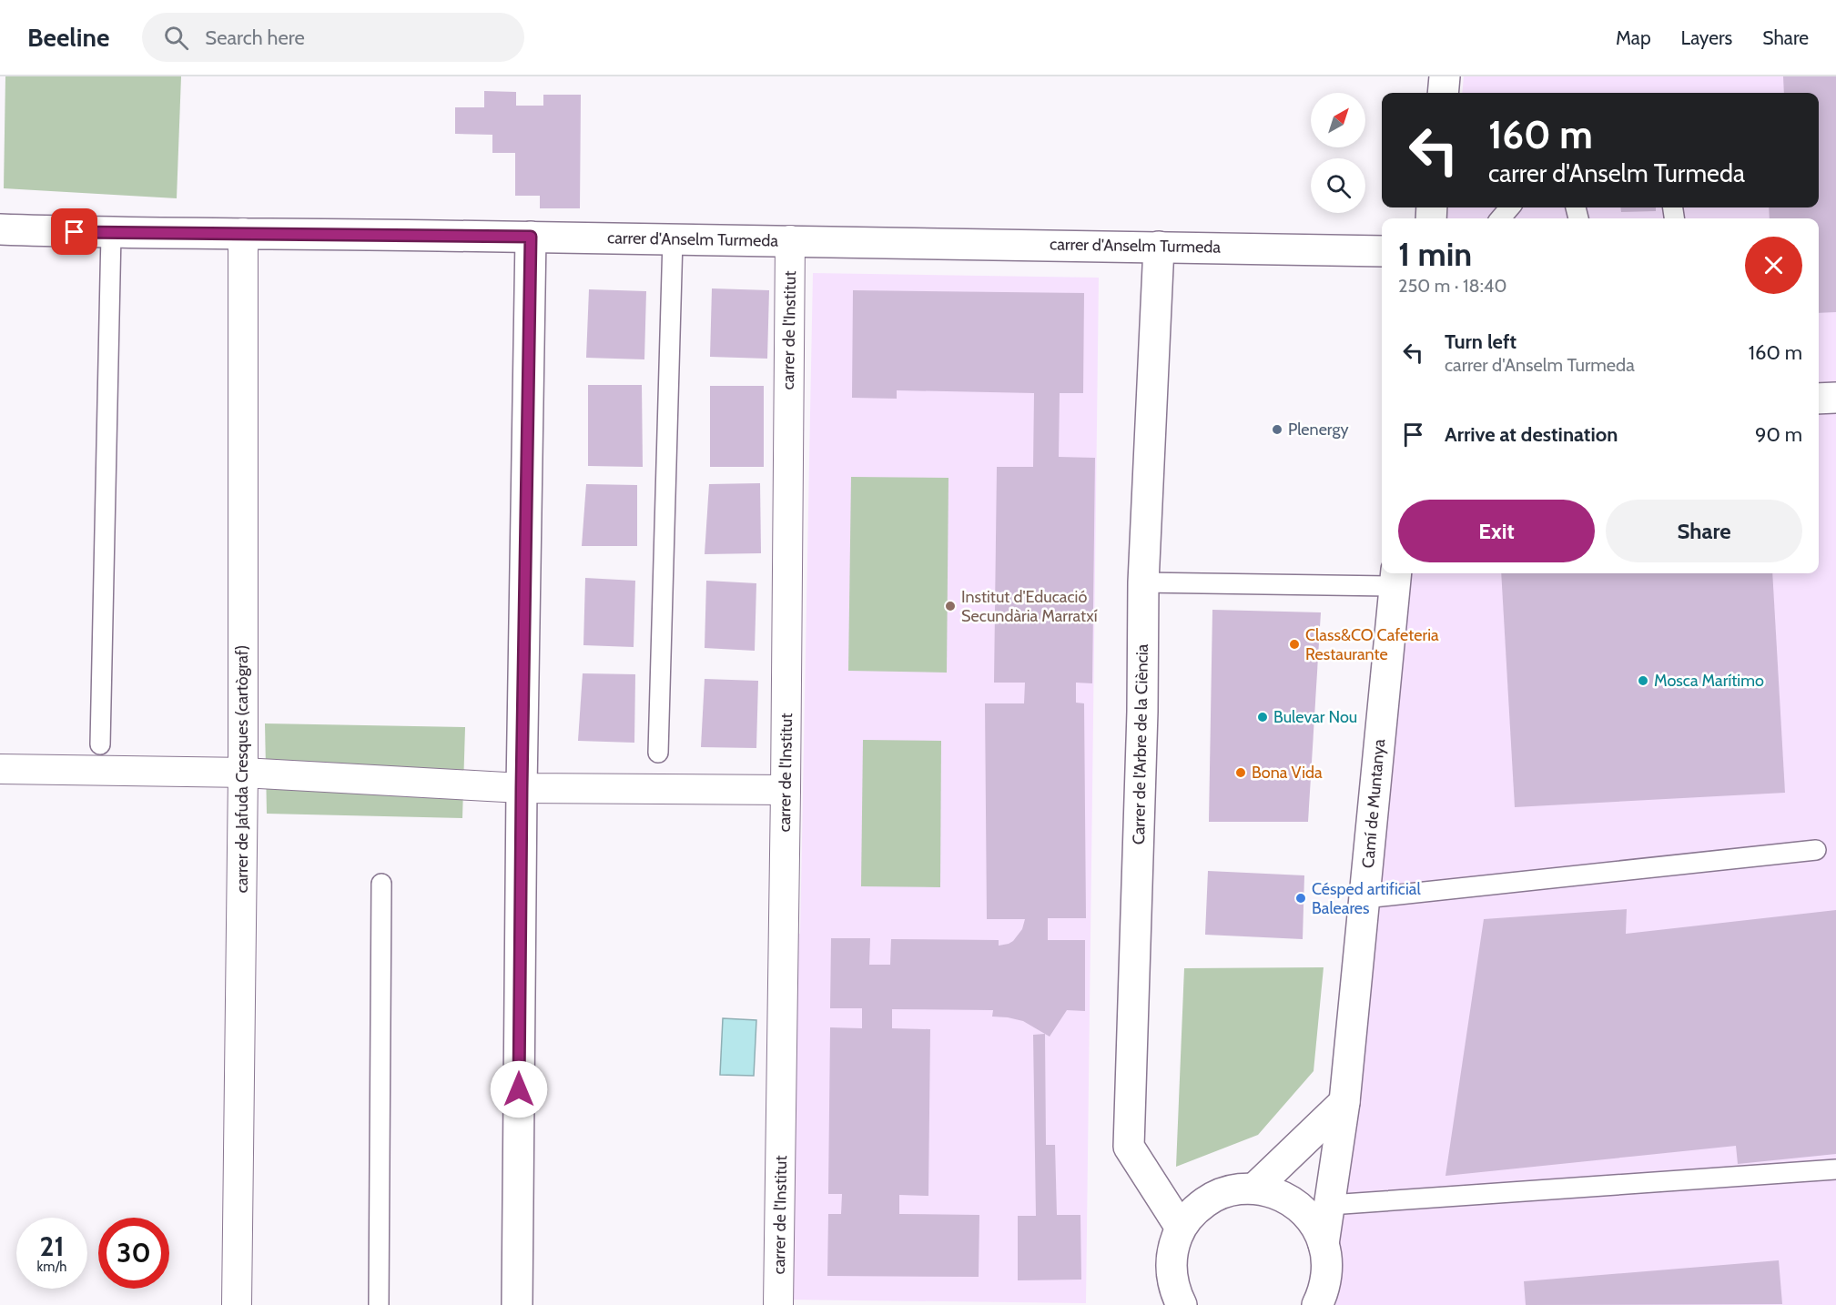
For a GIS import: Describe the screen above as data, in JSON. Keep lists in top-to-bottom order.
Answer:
{
  "streets": {
    "street": [
      "carrer d'Anselm Turmeda",
      "carrer de l'Institut",
      "Carrer de l'Arbre de la Ciència",
      "carrer de Jafuda Cresques (cartògraf)",
      "Camí de Muntanya"
    ]
  },
  "crossings": [
    ["carrer d'Anselm Turmeda", "carrer de l'Institut"],
    ["carrer d'Anselm Turmeda", "Carrer de l'Arbre de la Ciència"],
    ["carrer d'Anselm Turmeda", "carrer de Jafuda Cresques (cartògraf)"]
  ],
  "places": [
    "Plenergy",
    "Institut d'Educació Secundària Marratxí",
    "Class&CO Cafeteria Restaurante",
    "Mosca Marítimo",
    "Bulevar Nou",
    "Bona Vida",
    "Césped artificial Baleares"
  ],
  "north": "top right",
  "page": {
    "header": "Beeline",
    "search": "Search here",
    "nav": ["Map", "Layers", "Share"],
    "turn": ["160 m", "carrer d'Anselm Turmeda"],
    "heading": ["1 min", "250 m · 18:40"],
    "list": [
      {
        "name": "Turn left",
        "note": "carrer d'Anselm Turmeda",
        "value": "160 m"
      },
      {
        "name": "Arrive at destination",
        "value": "90 m"
      }
    ],
    "buttons": ["Exit", "Share"],
    "speed": "21 km/h",
    "limit": "30"
  }
}
